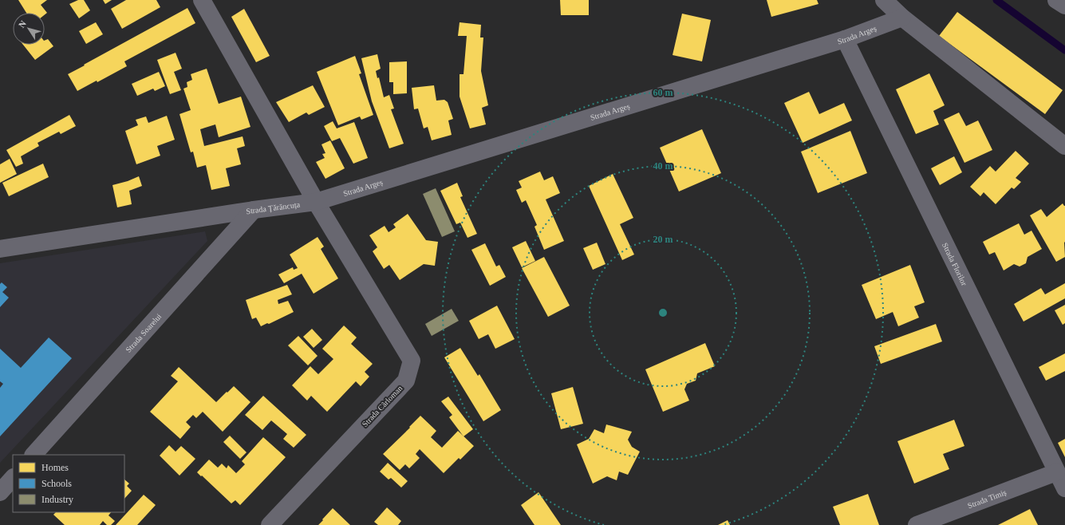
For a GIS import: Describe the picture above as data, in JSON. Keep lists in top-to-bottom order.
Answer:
{
  "streets": {
    "street": [
      "Strada Argeș",
      "Strada Țărăncuța",
      "Strada Florilor",
      "Strada Soarelui",
      "Strada Cârloman",
      "Strada Timiș"
    ]
  },
  "crossings": [
    ["Strada Argeș", "Strada Țărăncuța"],
    ["Strada Argeș", "Strada Florilor"],
    ["Strada Argeș", "Strada Cârloman"],
    ["Strada Țărăncuța", "Strada Soarelui"],
    ["Strada Țărăncuța", "Strada Cârloman"],
    ["Strada Florilor", "Strada Timiș"]
  ],
  "legend": ["Homes", "Schools", "Industry"],
  "north": "top left",
  "rings": ["60 m", "40 m", "20 m"]
}
